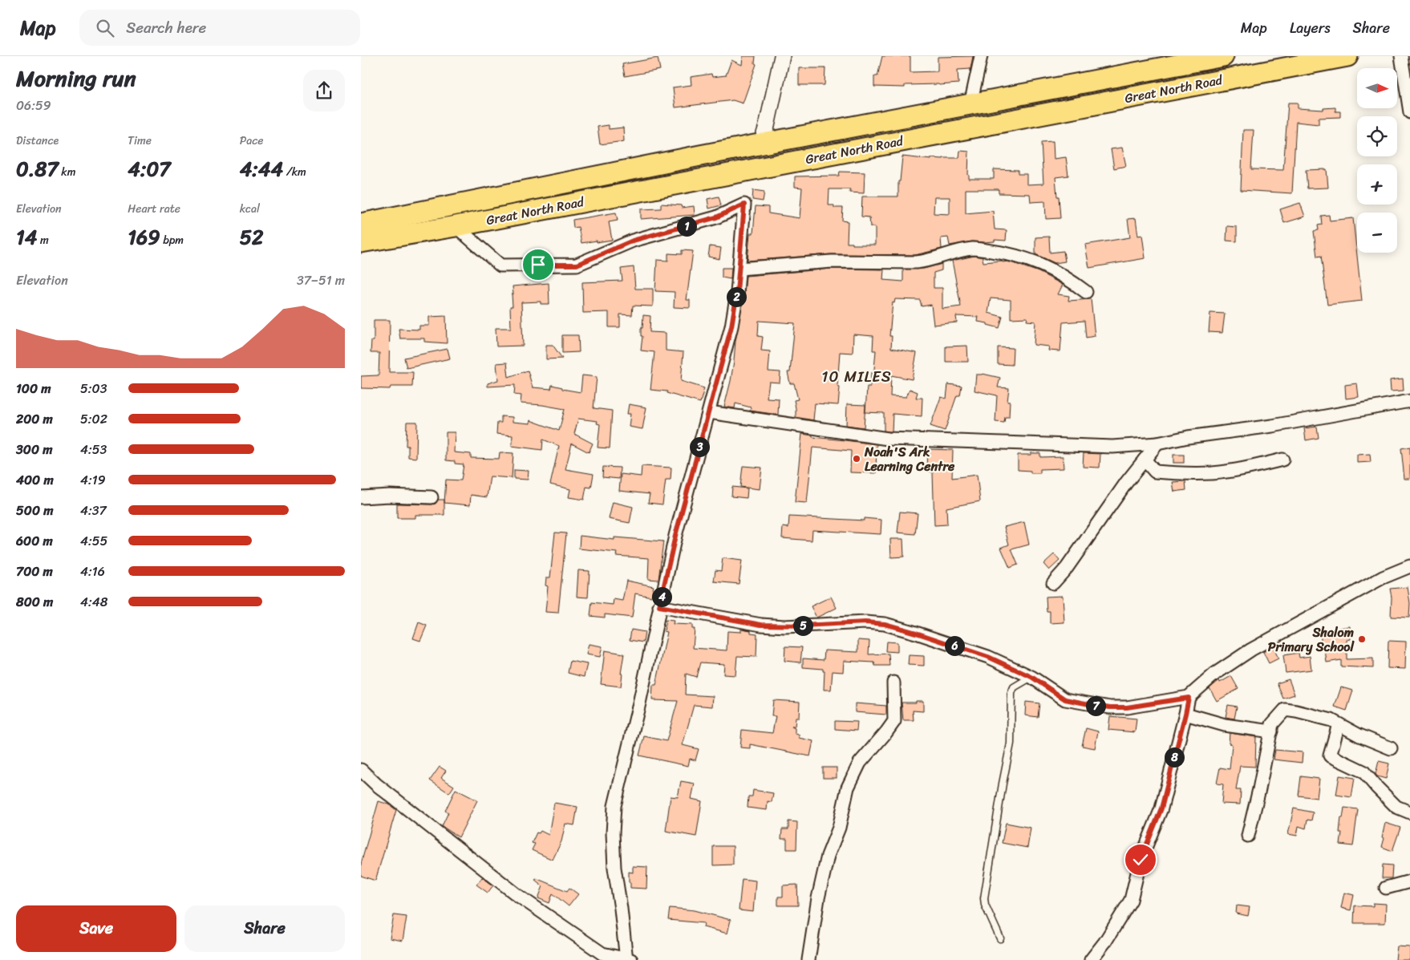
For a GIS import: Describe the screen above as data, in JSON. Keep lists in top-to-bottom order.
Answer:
{
  "streets": {
    "highway": ["Great North Road"]
  },
  "districts": ["10 MILES"],
  "places": ["Noah'S Ark Learning Centre", "Shalom Primary School"],
  "north": "right",
  "page": {
    "header": "Map",
    "search": "Search here",
    "nav": ["Map", "Layers", "Share"],
    "heading": ["Morning run", "06:59"],
    "map_buttons": ["+", "−"],
    "stats": [
      ["Distance", "0.87 km"],
      ["Time", "4:07"],
      ["Pace", "4:44 /km"],
      ["Elevation", "14 m"],
      ["Heart rate", "169 bpm"],
      ["kcal", "52"]
    ],
    "pins": [
      "1",
      "2",
      "3",
      "4",
      "5",
      "6",
      "7",
      "8"
    ],
    "chart": ["Elevation", "37–51 m"],
    "list": [
      {
        "name": "100 m",
        "note": "5:03"
      },
      {
        "name": "200 m",
        "note": "5:02"
      },
      {
        "name": "300 m",
        "note": "4:53"
      },
      {
        "name": "400 m",
        "note": "4:19"
      },
      {
        "name": "500 m",
        "note": "4:37"
      },
      {
        "name": "600 m",
        "note": "4:55"
      },
      {
        "name": "700 m",
        "note": "4:16"
      },
      {
        "name": "800 m",
        "note": "4:48"
      }
    ],
    "buttons": ["Save", "Share"]
  }
}
